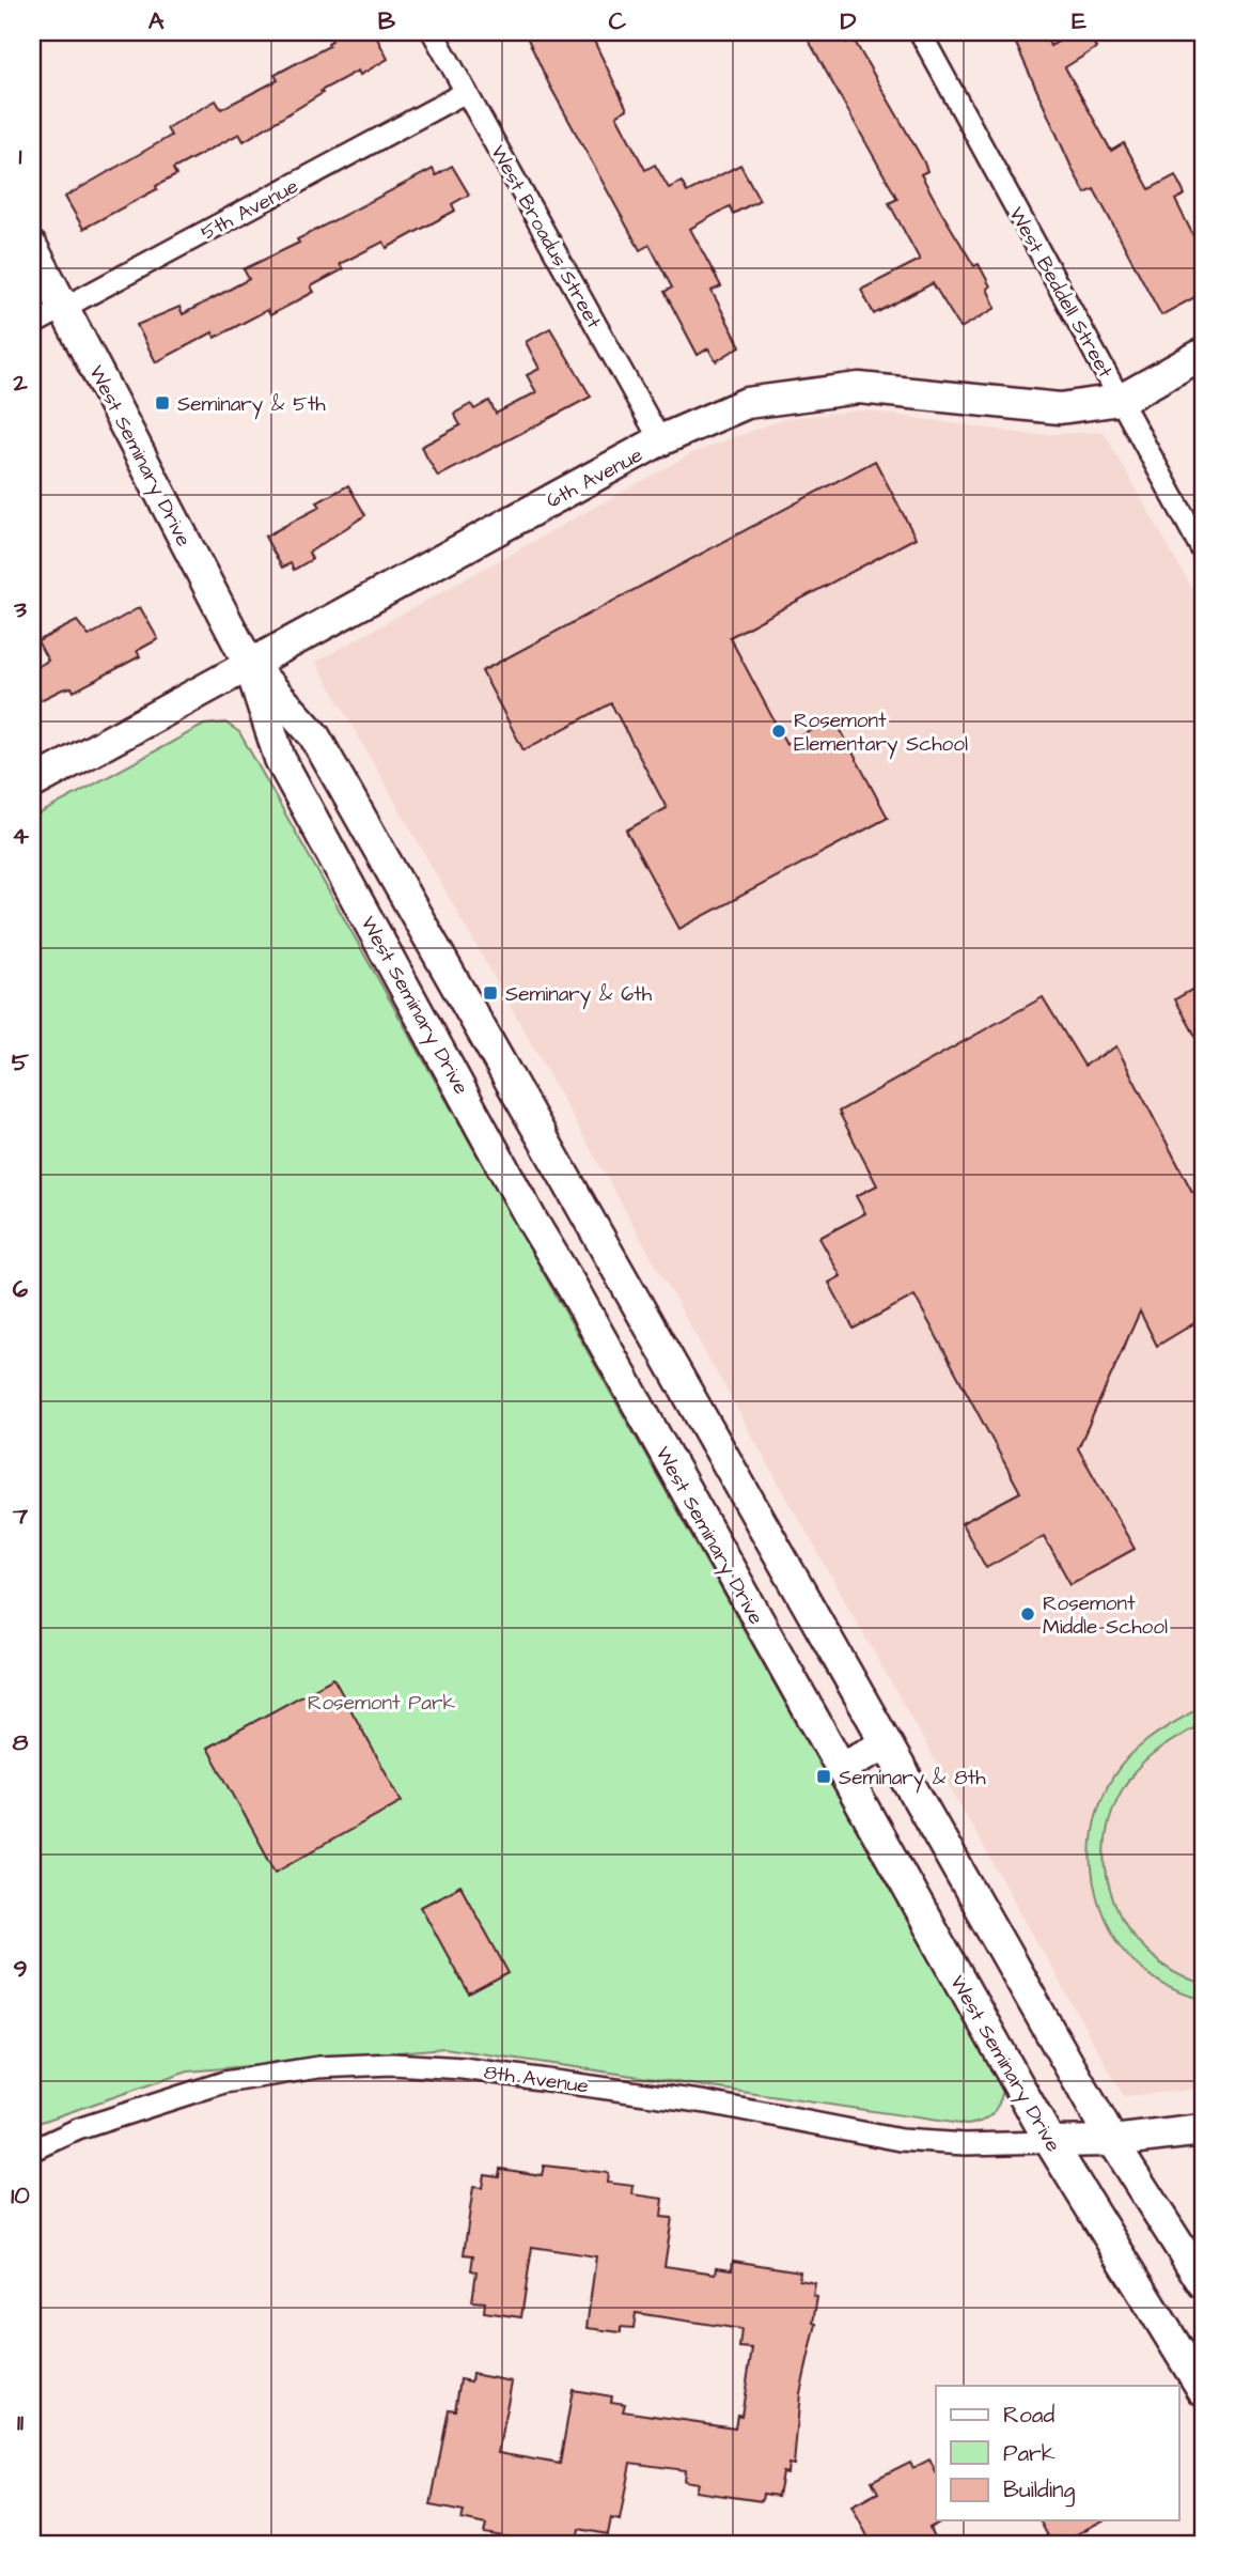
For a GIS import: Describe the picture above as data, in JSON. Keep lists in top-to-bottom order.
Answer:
{
  "streets": {
    "main road": ["West Seminary Drive", "6th Avenue"],
    "street": [
      "5th Avenue",
      "West Broadus Street",
      "West Beddell Street",
      "8th Avenue"
    ]
  },
  "crossings": [
    ["5th Avenue", "West Broadus Street"],
    ["5th Avenue", "West Seminary Drive"],
    ["West Broadus Street", "6th Avenue"],
    ["West Beddell Street", "6th Avenue"],
    ["West Seminary Drive", "6th Avenue"],
    ["West Seminary Drive", "8th Avenue"]
  ],
  "parks": ["Rosemont Park"],
  "places": {
    "transit": ["Seminary & 5th", "Seminary & 6th", "Seminary & 8th"],
    "other": ["Rosemont Elementary School", "Rosemont Middle School"]
  },
  "legend": ["Road", "Park", "Building"],
  "grid": {
    "columns": [
      "A",
      "B",
      "C",
      "D",
      "E"
    ],
    "rows": [
      "1",
      "2",
      "3",
      "4",
      "5",
      "6",
      "7",
      "8",
      "9",
      "10",
      "11"
    ]
  }
}
